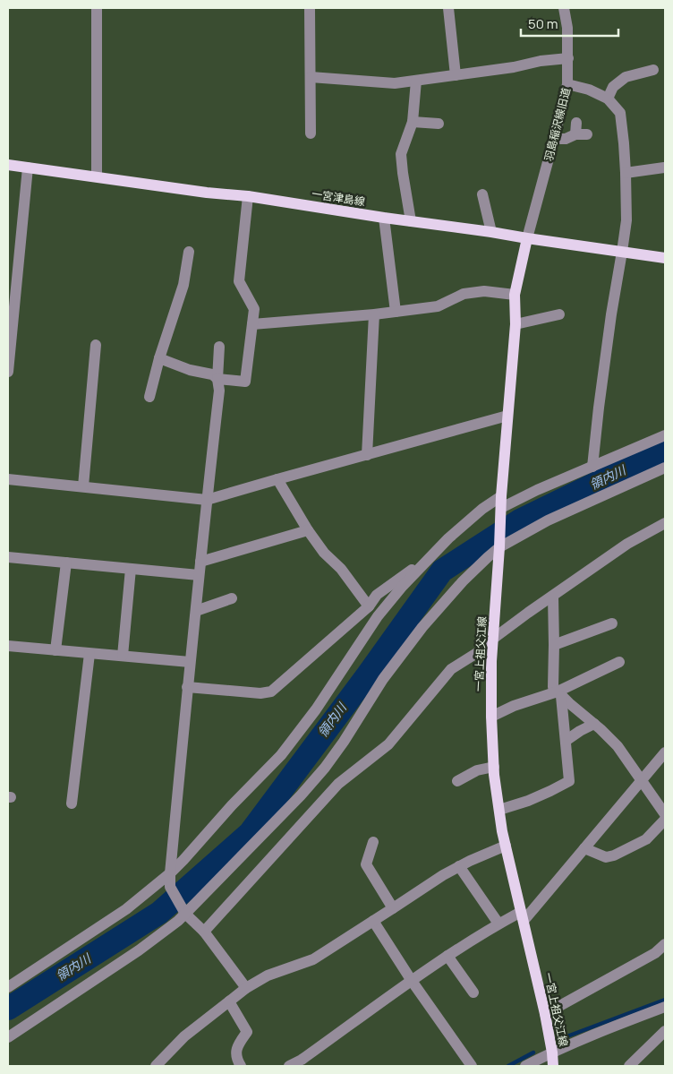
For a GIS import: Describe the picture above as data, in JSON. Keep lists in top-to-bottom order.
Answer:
{
  "streets": {
    "main road": ["一宮津島線", "一宮上祖父江線"],
    "street": ["羽島稲沢線旧道"]
  },
  "crossings": [
    ["羽島稲沢線旧道", "一宮津島線"],
    ["羽島稲沢線旧道", "一宮上祖父江線"],
    ["一宮津島線", "一宮上祖父江線"]
  ],
  "water": ["領内川"],
  "scale_bar": "50 m"
}
